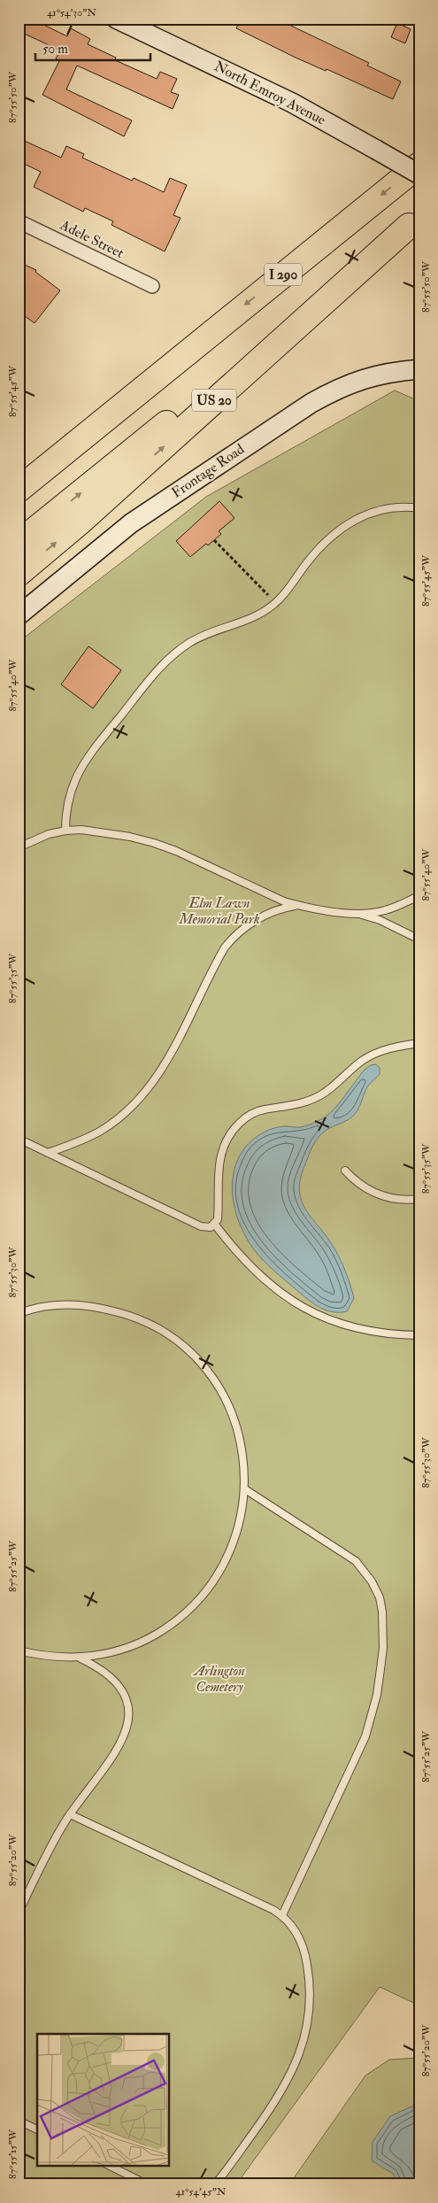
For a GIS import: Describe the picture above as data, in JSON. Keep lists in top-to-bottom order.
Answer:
{
  "streets": {
    "highway": ["I 290", "US 20"],
    "street": ["North Emroy Avenue", "Adele Street", "Frontage Road"]
  },
  "crossings": [
    ["I 290", "US 20"]
  ],
  "parks": ["Elm Lawn Memorial Park", "Arlington Cemetery"],
  "scale_bar": "50 m",
  "coordinates": [
    "41°54'30\"N",
    "87°55'50\"W",
    "87°55'45\"W",
    "87°55'40\"W",
    "87°55'35\"W",
    "87°55'30\"W",
    "87°55'25\"W",
    "87°55'20\"W",
    "87°55'15\"W",
    "41°54'45\"N"
  ]
}
